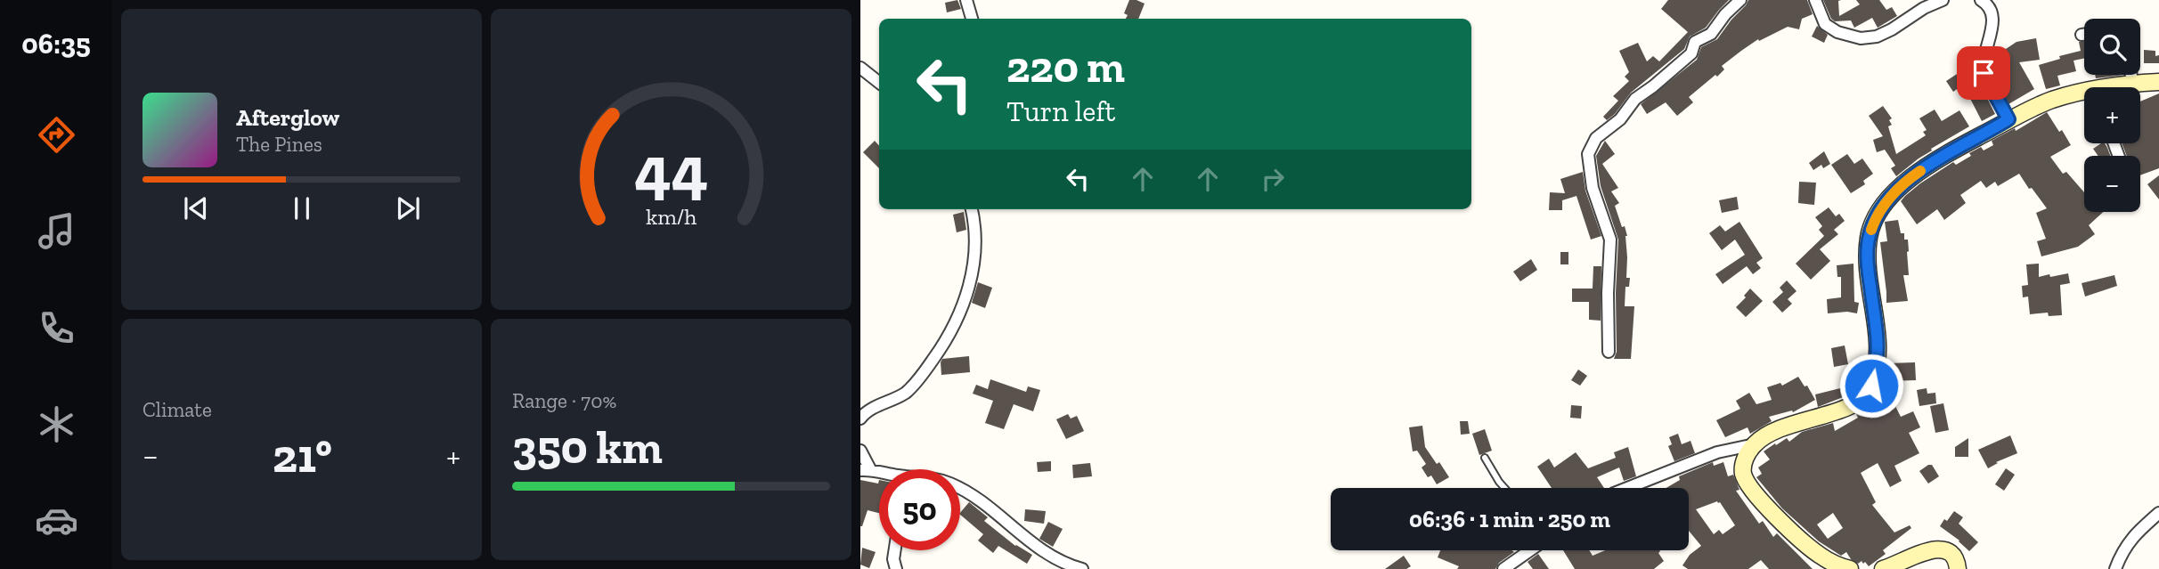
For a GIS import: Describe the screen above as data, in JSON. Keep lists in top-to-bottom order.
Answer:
{
  "page": {
    "tabs": "06:35",
    "map_buttons": ["+", "−"],
    "turn": ["220 m", "Turn left"],
    "song": ["Afterglow", "The Pines"],
    "tile": [
      "Climate",
      ["Range · 70%", "350 km"]
    ],
    "heat": ["−", "21°", "+"],
    "limit": "50",
    "trip": "06:36 · 1 min · 250 m",
    "gauge": ["44", "km/h"]
  }
}
